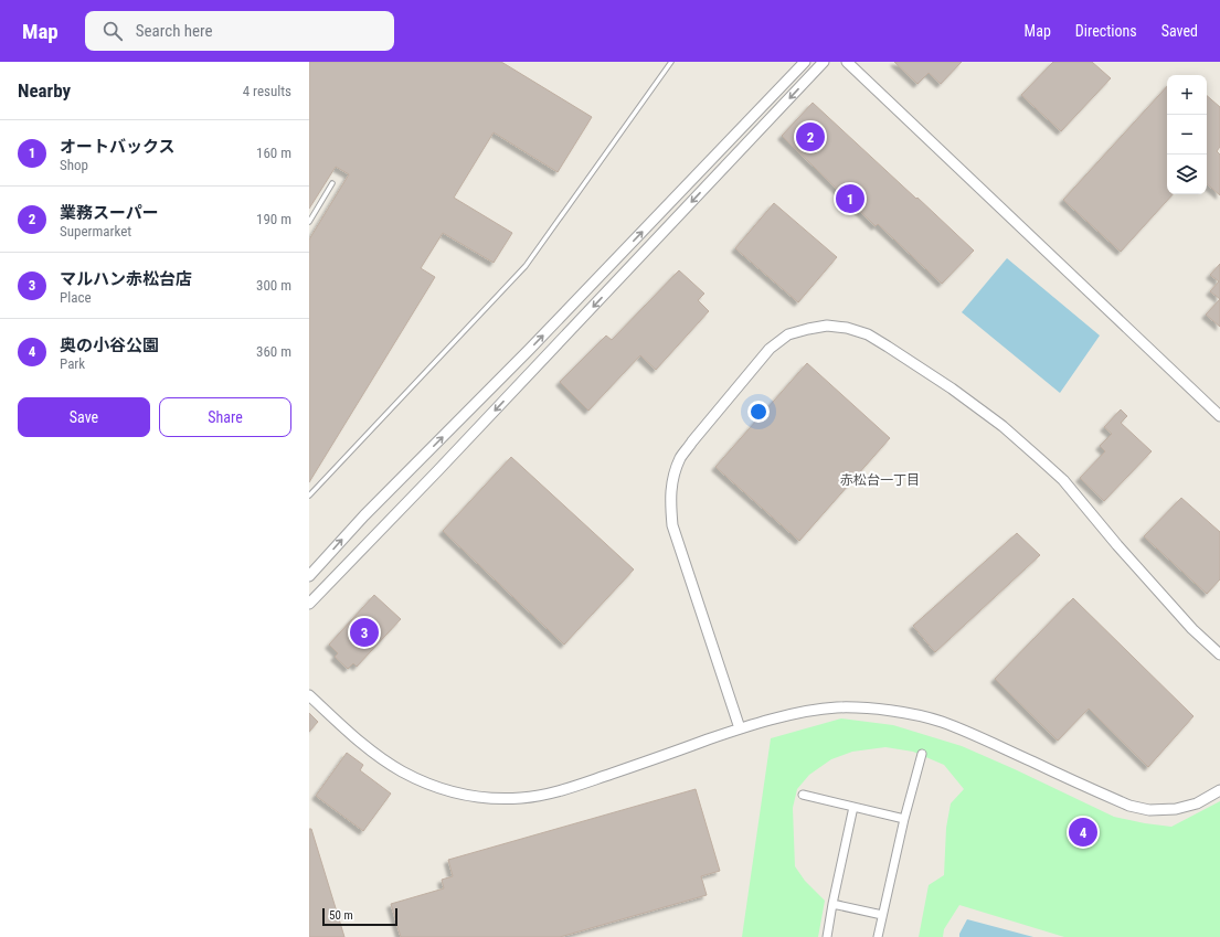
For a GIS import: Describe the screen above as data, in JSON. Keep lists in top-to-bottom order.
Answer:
{
  "districts": ["赤松台一丁目"],
  "scale_bar": "50 m",
  "page": {
    "header": "Map",
    "search": "Search here",
    "nav": ["Map", "Directions", "Saved"],
    "heading": ["Nearby", "4 results"],
    "map_buttons": ["+", "−"],
    "list": [
      {
        "mark": "1",
        "name": "オートバックス",
        "note": "Shop",
        "value": "160 m"
      },
      {
        "mark": "2",
        "name": "業務スーパー",
        "note": "Supermarket",
        "value": "190 m"
      },
      {
        "mark": "3",
        "name": "マルハン赤松台店",
        "note": "Place",
        "value": "300 m"
      },
      {
        "mark": "4",
        "name": "奥の小谷公園",
        "note": "Park",
        "value": "360 m"
      }
    ],
    "pins": [
      "2",
      "1",
      "3",
      "4"
    ],
    "buttons": ["Save", "Share"],
    "scale": "50 m"
  }
}
